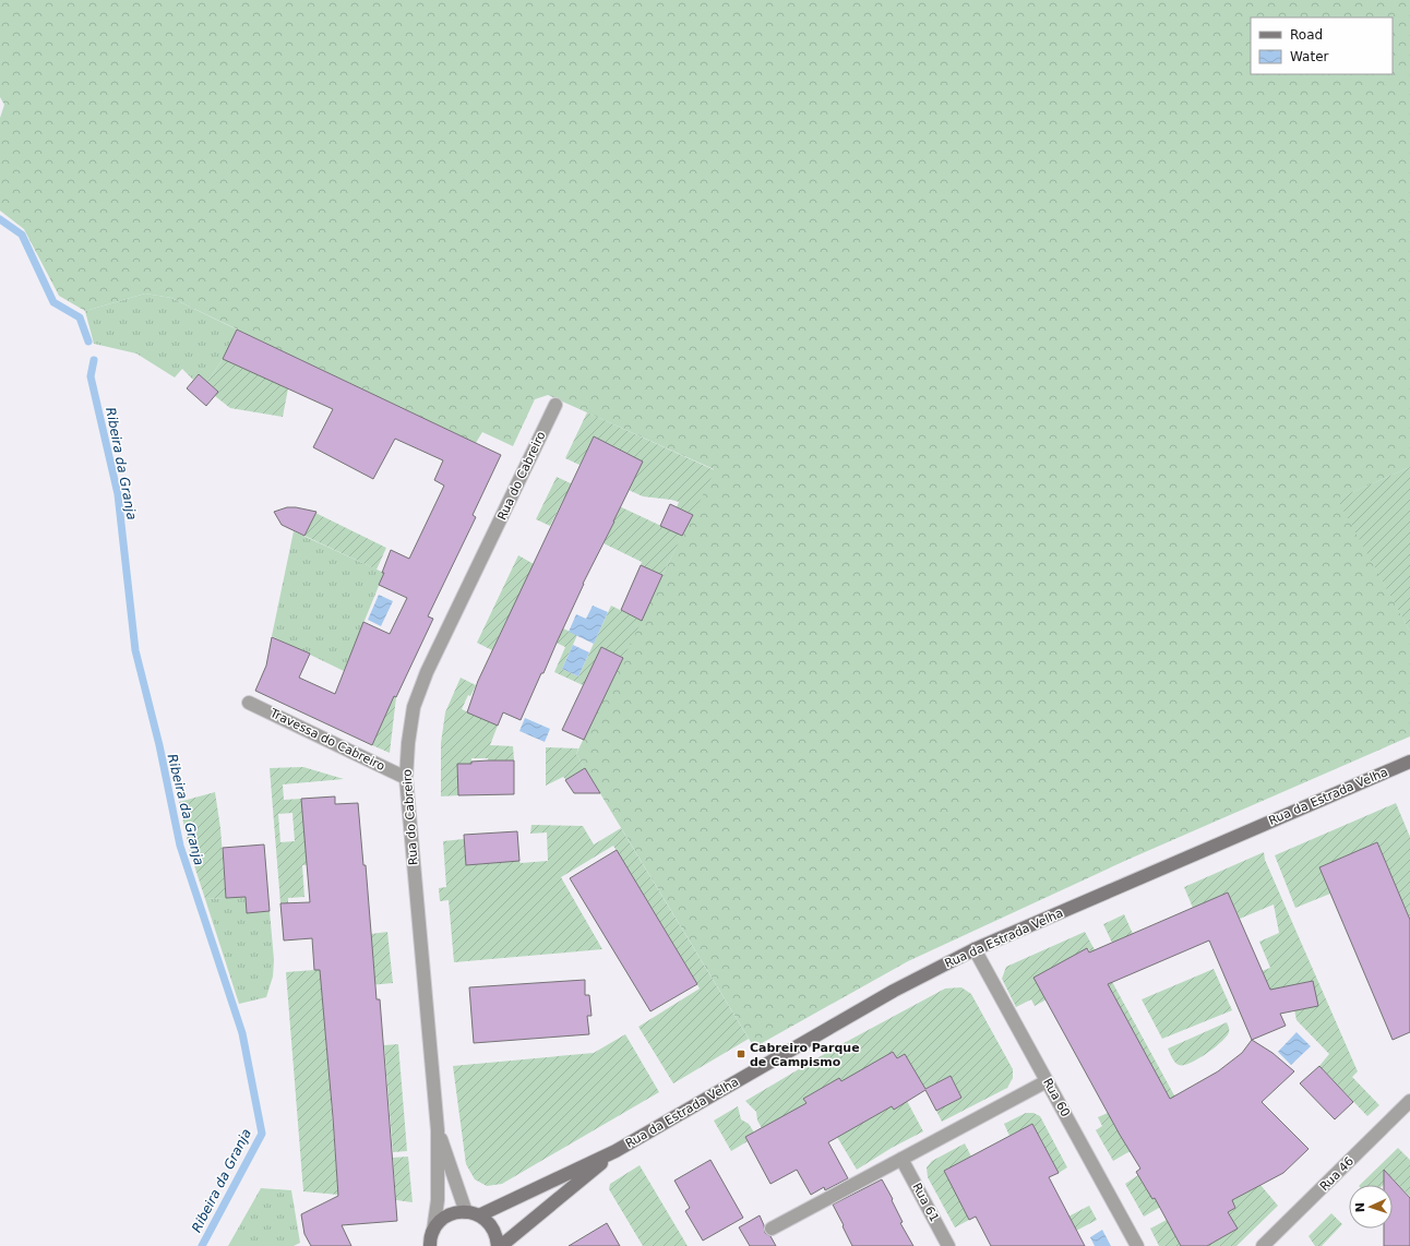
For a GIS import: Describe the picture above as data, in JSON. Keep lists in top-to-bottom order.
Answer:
{
  "streets": {
    "street": [
      "Rua do Cabreiro",
      "Travessa do Cabreiro",
      "Rua da Estrada Velha",
      "Rua 60",
      "Rua 46",
      "Rua 61"
    ]
  },
  "crossings": [
    ["Rua do Cabreiro", "Travessa do Cabreiro"],
    ["Rua da Estrada Velha", "Rua 60"]
  ],
  "water": ["Ribeira da Granja"],
  "places": {
    "transit": ["Cabreiro Parque de Campismo"]
  },
  "legend": ["Road", "Water"],
  "north": "left"
}
